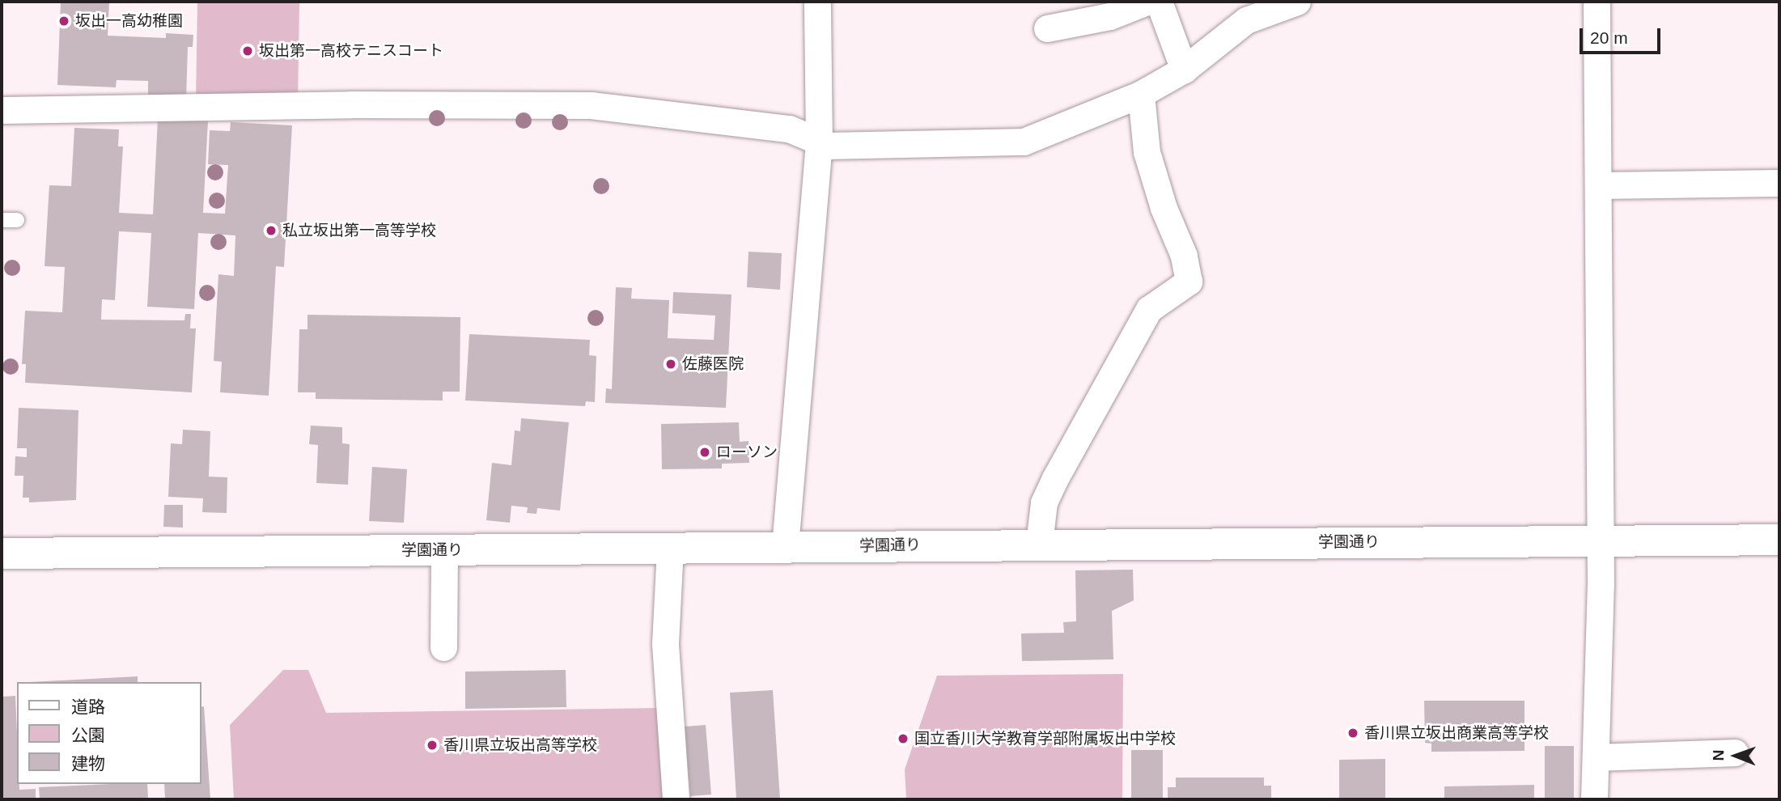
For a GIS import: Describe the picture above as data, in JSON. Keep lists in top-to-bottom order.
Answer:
{
  "streets": {
    "street": ["学園通り"]
  },
  "places": [
    "坂出一高幼稚園",
    "坂出第一高校テニスコート",
    "私立坂出第一高等学校",
    "佐藤医院",
    "ローソン",
    "香川県立坂出商業高等学校",
    "国立香川大学教育学部附属坂出中学校",
    "香川県立坂出高等学校"
  ],
  "legend": ["道路", "公園", "建物"],
  "scale_bar": "20 m",
  "north": "left"
}
